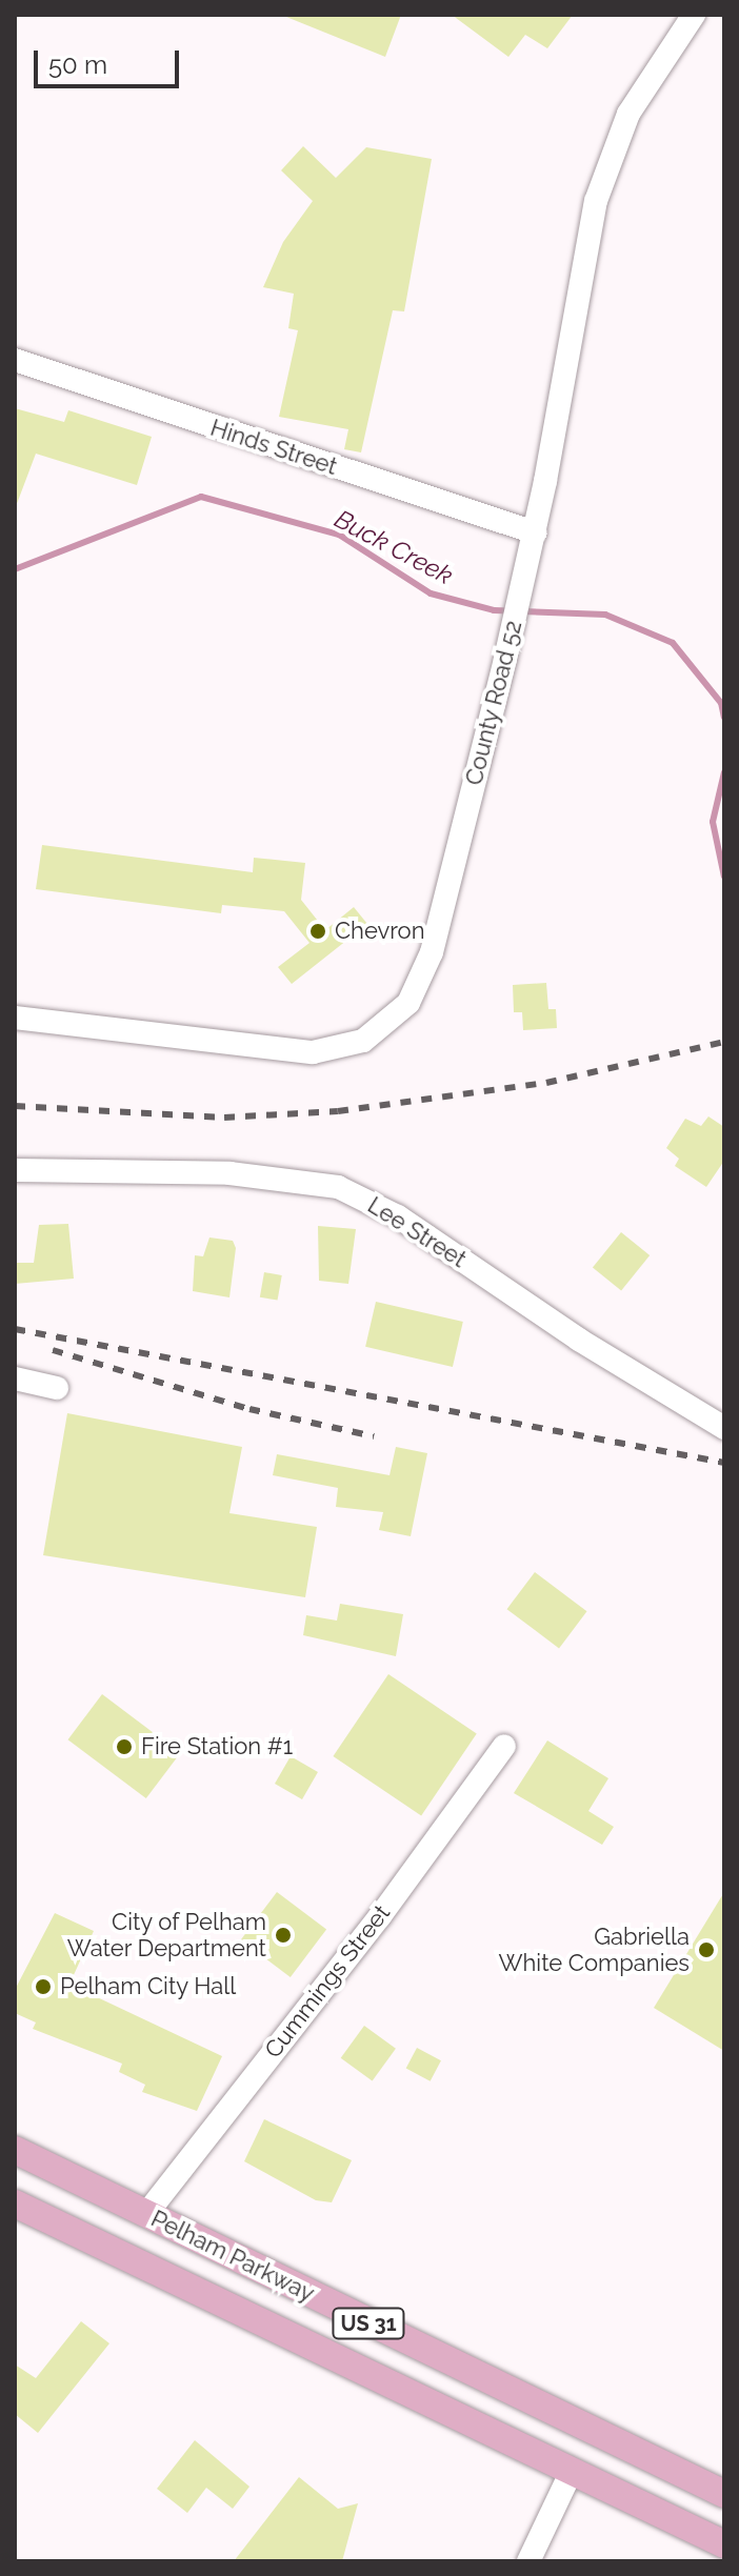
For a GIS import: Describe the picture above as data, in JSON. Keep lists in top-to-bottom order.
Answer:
{
  "streets": {
    "main road": ["Pelham Parkway", "US 31"],
    "street": [
      "Hinds Street",
      "County Road 52",
      "Lee Street",
      "Cummings Street"
    ]
  },
  "crossings": [
    ["Hinds Street", "County Road 52"],
    ["Cummings Street", "Pelham Parkway"]
  ],
  "water": ["Buck Creek"],
  "places": [
    "Chevron",
    "Fire Station #1",
    "City of Pelham Water Department",
    "Gabriella White Companies",
    "Pelham City Hall"
  ],
  "scale_bar": "50 m"
}
